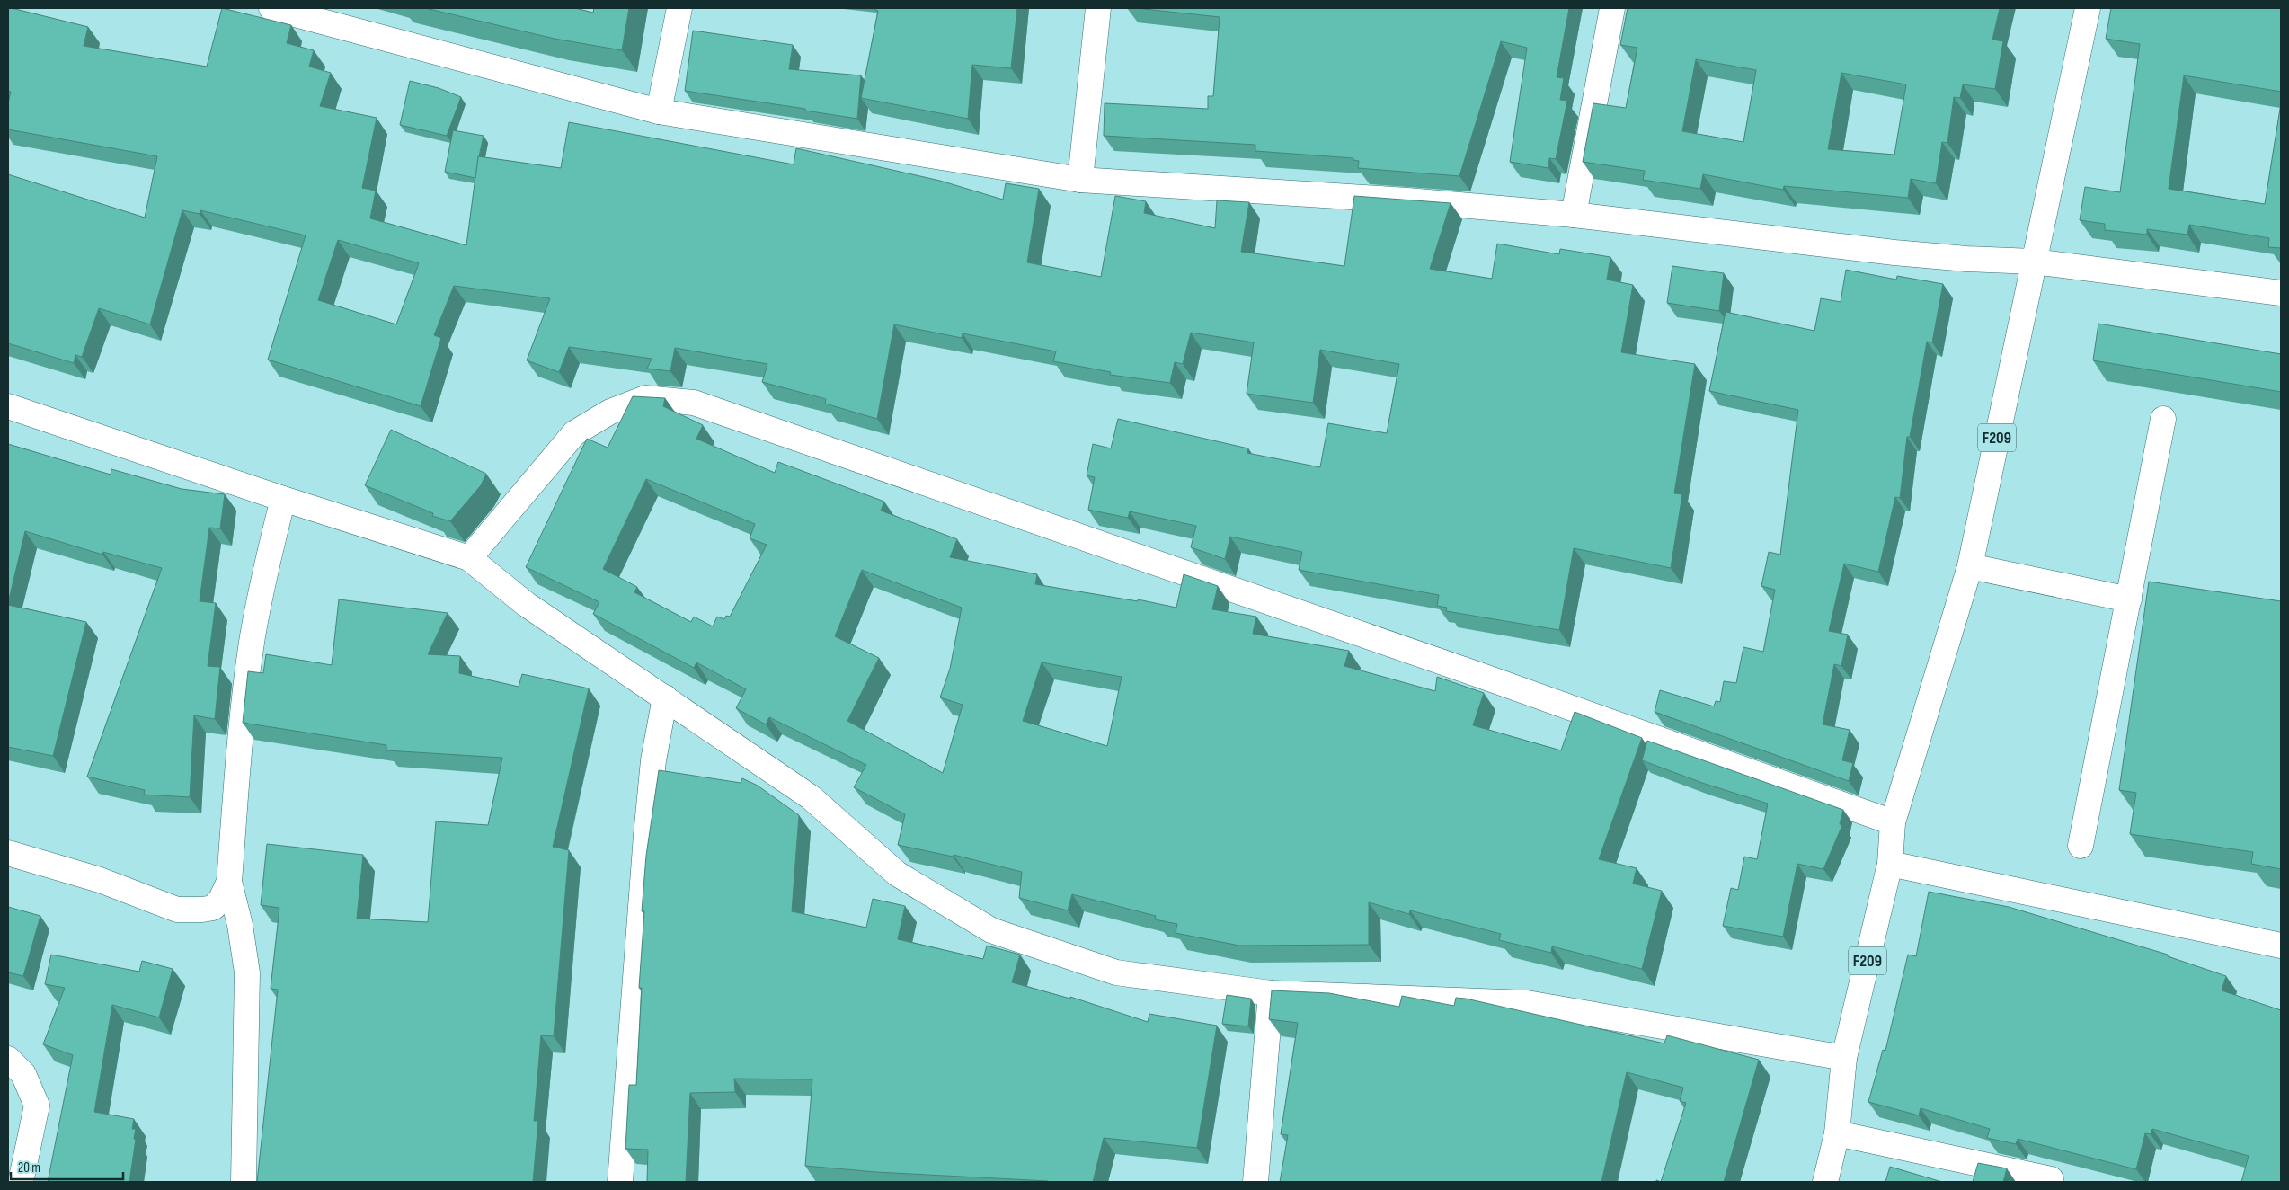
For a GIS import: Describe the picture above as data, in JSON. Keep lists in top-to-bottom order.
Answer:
{
  "streets": {
    "street": ["F209"]
  },
  "scale_bar": "20 m"
}
